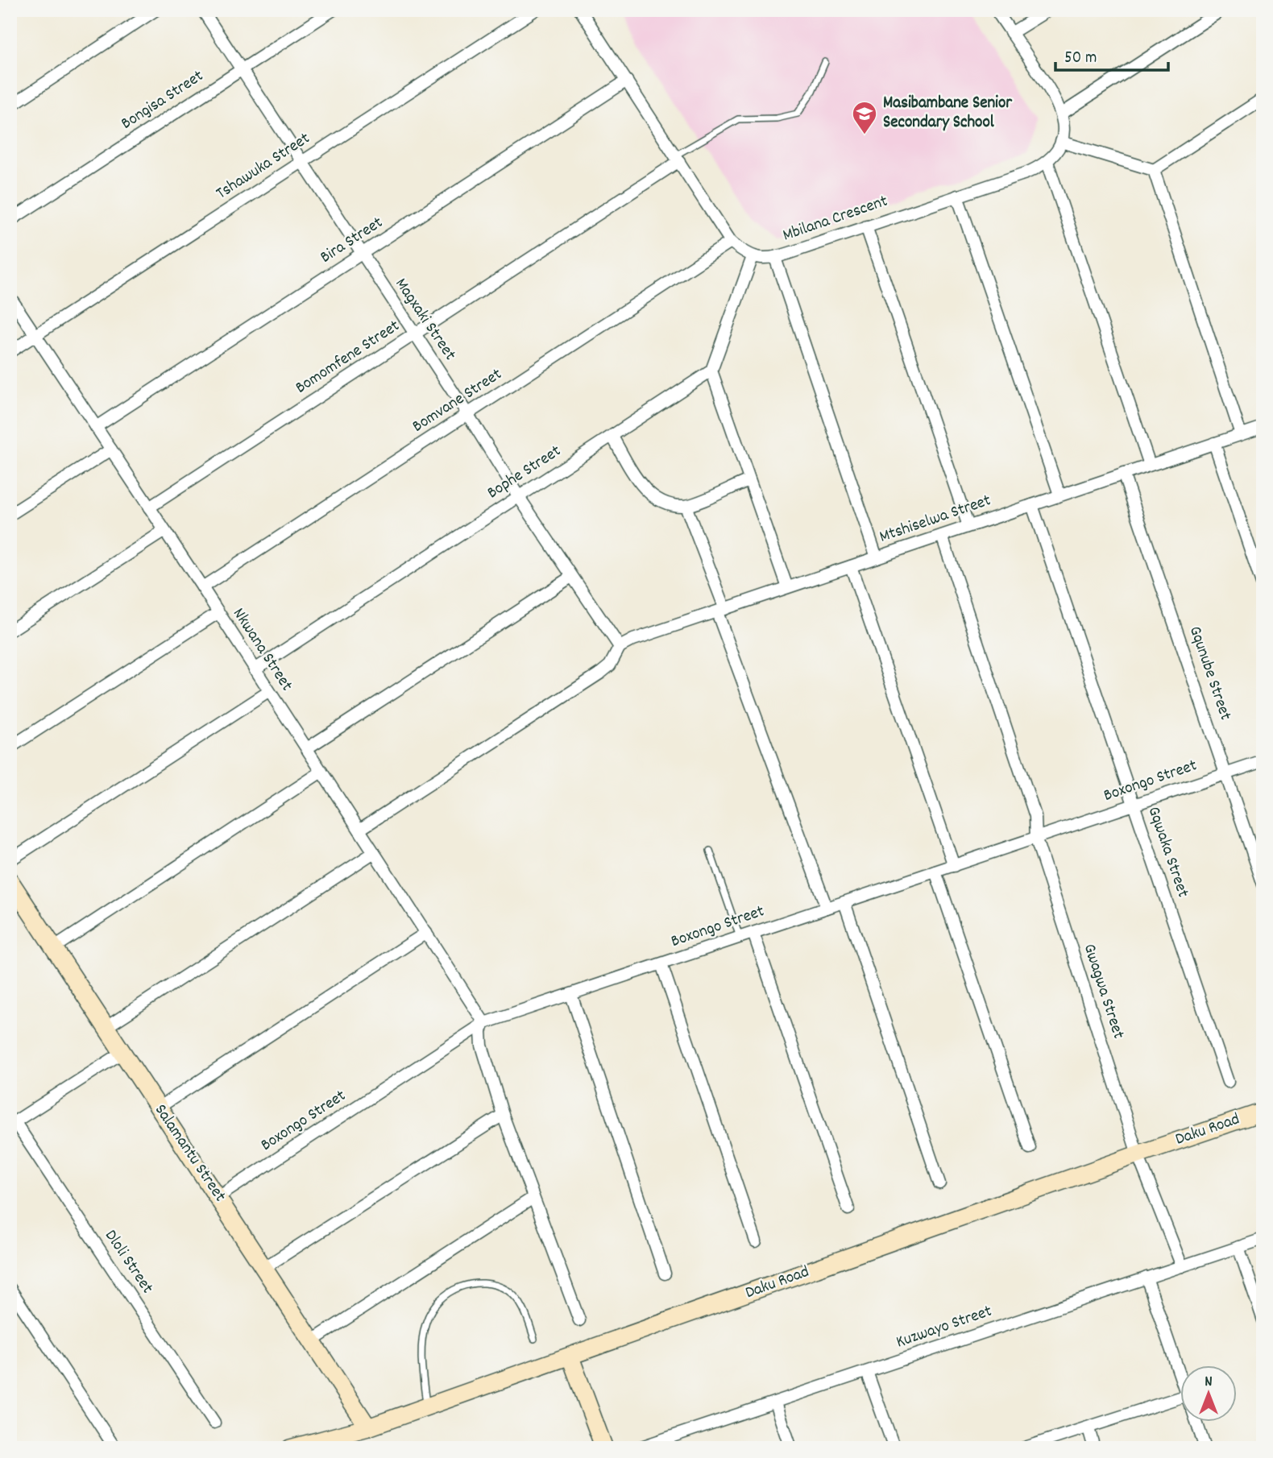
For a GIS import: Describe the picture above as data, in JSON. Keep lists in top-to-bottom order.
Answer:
{
  "streets": {
    "main road": ["Daku Road", "Salamantu Street"],
    "street": [
      "Bongisa Street",
      "Tshawuka Street",
      "Mbilana Crescent",
      "Bira Street",
      "Magxaki Street",
      "Bomomfene Street",
      "Bomvane Street",
      "Bophe Street",
      "Mtshiselwa Street",
      "Nkwana Street",
      "Gqunube Street",
      "Boxongo Street",
      "Gqwaka Street",
      "Gwagwa Street",
      "Dloli Street",
      "Kuzwayo Street"
    ]
  },
  "crossings": [
    ["Bongisa Street", "Magxaki Street"],
    ["Tshawuka Street", "Magxaki Street"],
    ["Tshawuka Street", "Nkwana Street"],
    ["Bira Street", "Magxaki Street"],
    ["Bira Street", "Nkwana Street"],
    ["Magxaki Street", "Bomomfene Street"],
    ["Magxaki Street", "Bomvane Street"],
    ["Magxaki Street", "Bophe Street"],
    ["Magxaki Street", "Mtshiselwa Street"],
    ["Bomomfene Street", "Nkwana Street"],
    ["Bomvane Street", "Nkwana Street"],
    ["Bophe Street", "Nkwana Street"],
    ["Mtshiselwa Street", "Gqunube Street"],
    ["Mtshiselwa Street", "Gqwaka Street"],
    ["Mtshiselwa Street", "Gwagwa Street"],
    ["Nkwana Street", "Boxongo Street"],
    ["Gqunube Street", "Boxongo Street"],
    ["Boxongo Street", "Gqwaka Street"],
    ["Boxongo Street", "Gwagwa Street"],
    ["Boxongo Street", "Salamantu Street"],
    ["Gwagwa Street", "Daku Road"],
    ["Gwagwa Street", "Kuzwayo Street"],
    ["Daku Road", "Salamantu Street"]
  ],
  "places": {
    "school or university": ["Masibambane Senior Secondary School"]
  },
  "scale_bar": "50 m",
  "north": "top"
}
